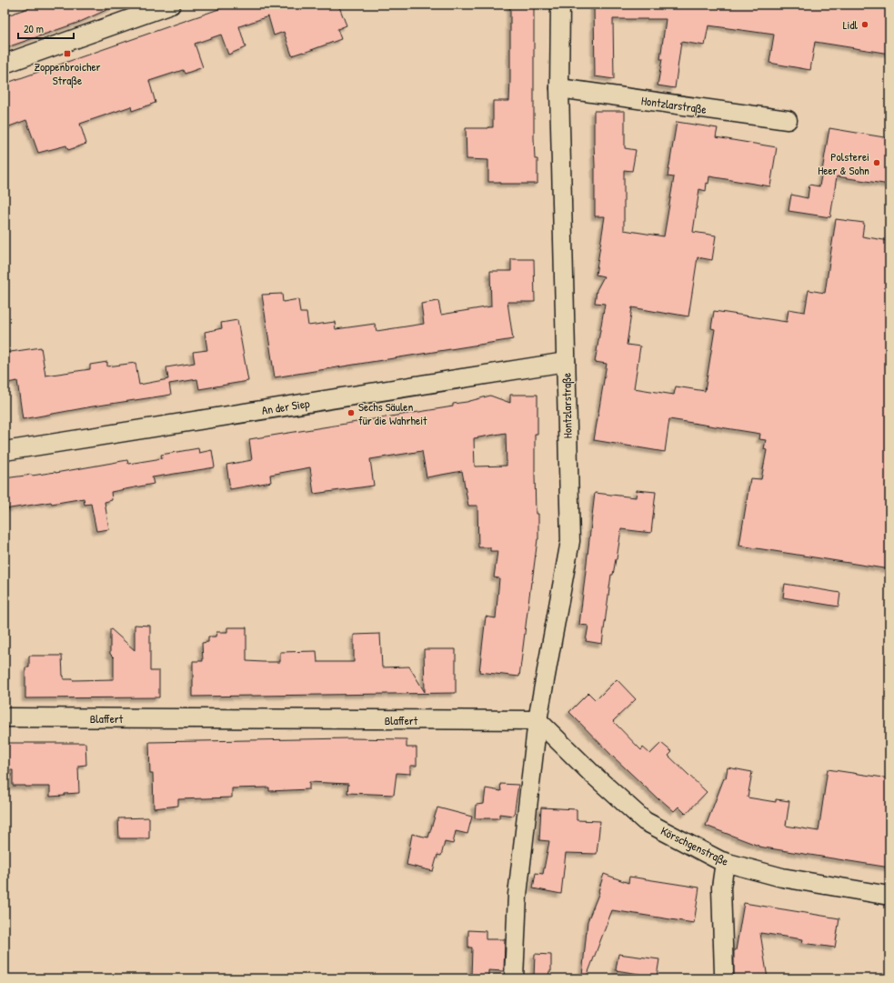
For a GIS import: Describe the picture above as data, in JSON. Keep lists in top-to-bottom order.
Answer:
{
  "streets": {
    "street": [
      "Hontzlarstraße",
      "An der Siep",
      "Blaffert",
      "Körschgenstraße"
    ]
  },
  "crossings": [
    ["Hontzlarstraße", "An der Siep"],
    ["Hontzlarstraße", "Blaffert"],
    ["Hontzlarstraße", "Körschgenstraße"],
    ["Blaffert", "Körschgenstraße"]
  ],
  "places": {
    "other": ["Lidl", "Polsterei Heer & Sohn", "Sechs Säulen für die Wahrheit"],
    "transit": ["Zoppenbroicher Straße"]
  },
  "scale_bar": "20 m"
}
